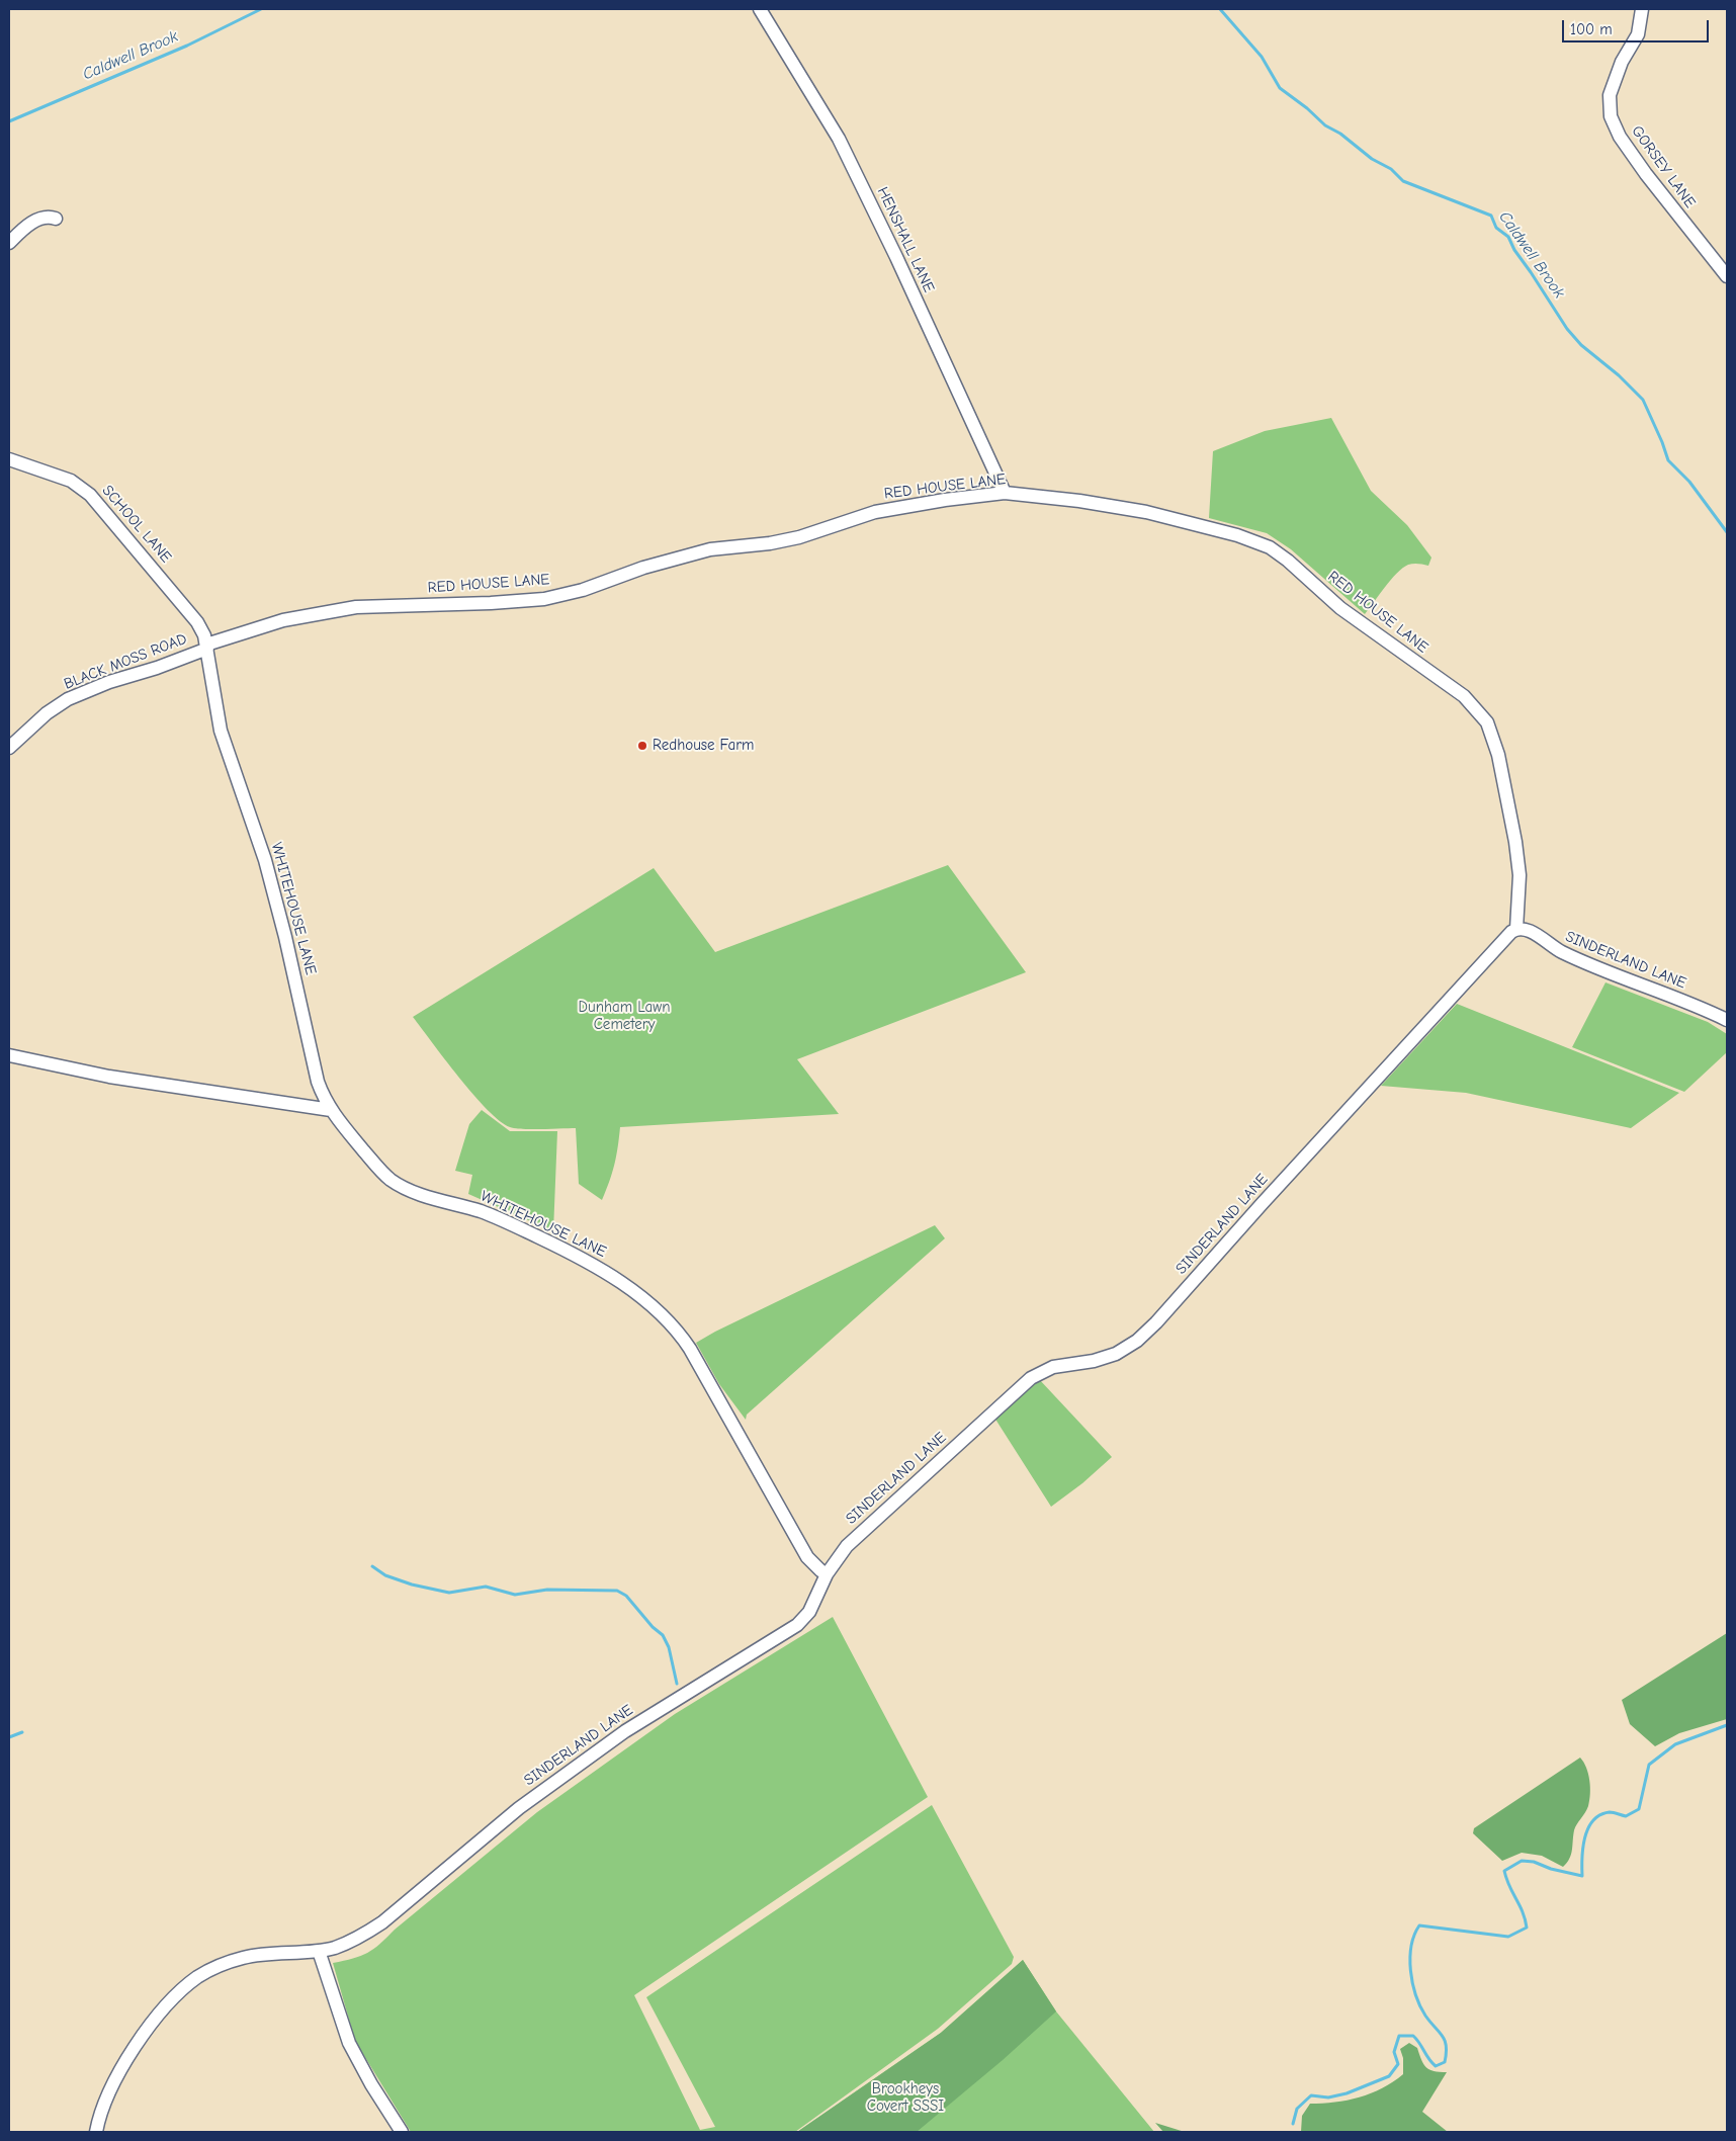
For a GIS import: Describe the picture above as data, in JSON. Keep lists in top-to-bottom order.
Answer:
{
  "streets": {
    "street": [
      "GORSEY LANE",
      "HENSHALL LANE",
      "RED HOUSE LANE",
      "SCHOOL LANE",
      "BLACK MOSS ROAD",
      "WHITEHOUSE LANE",
      "SINDERLAND LANE"
    ]
  },
  "crossings": [
    ["HENSHALL LANE", "RED HOUSE LANE"],
    ["RED HOUSE LANE", "SCHOOL LANE"],
    ["RED HOUSE LANE", "BLACK MOSS ROAD"],
    ["RED HOUSE LANE", "WHITEHOUSE LANE"],
    ["RED HOUSE LANE", "SINDERLAND LANE"],
    ["SCHOOL LANE", "BLACK MOSS ROAD"],
    ["SCHOOL LANE", "WHITEHOUSE LANE"],
    ["BLACK MOSS ROAD", "WHITEHOUSE LANE"],
    ["WHITEHOUSE LANE", "SINDERLAND LANE"]
  ],
  "water": ["Caldwell Brook"],
  "parks": ["Dunham Lawn Cemetery", "Brookheys Covert SSSI"],
  "places": ["Redhouse Farm"],
  "scale_bar": "100 m"
}
